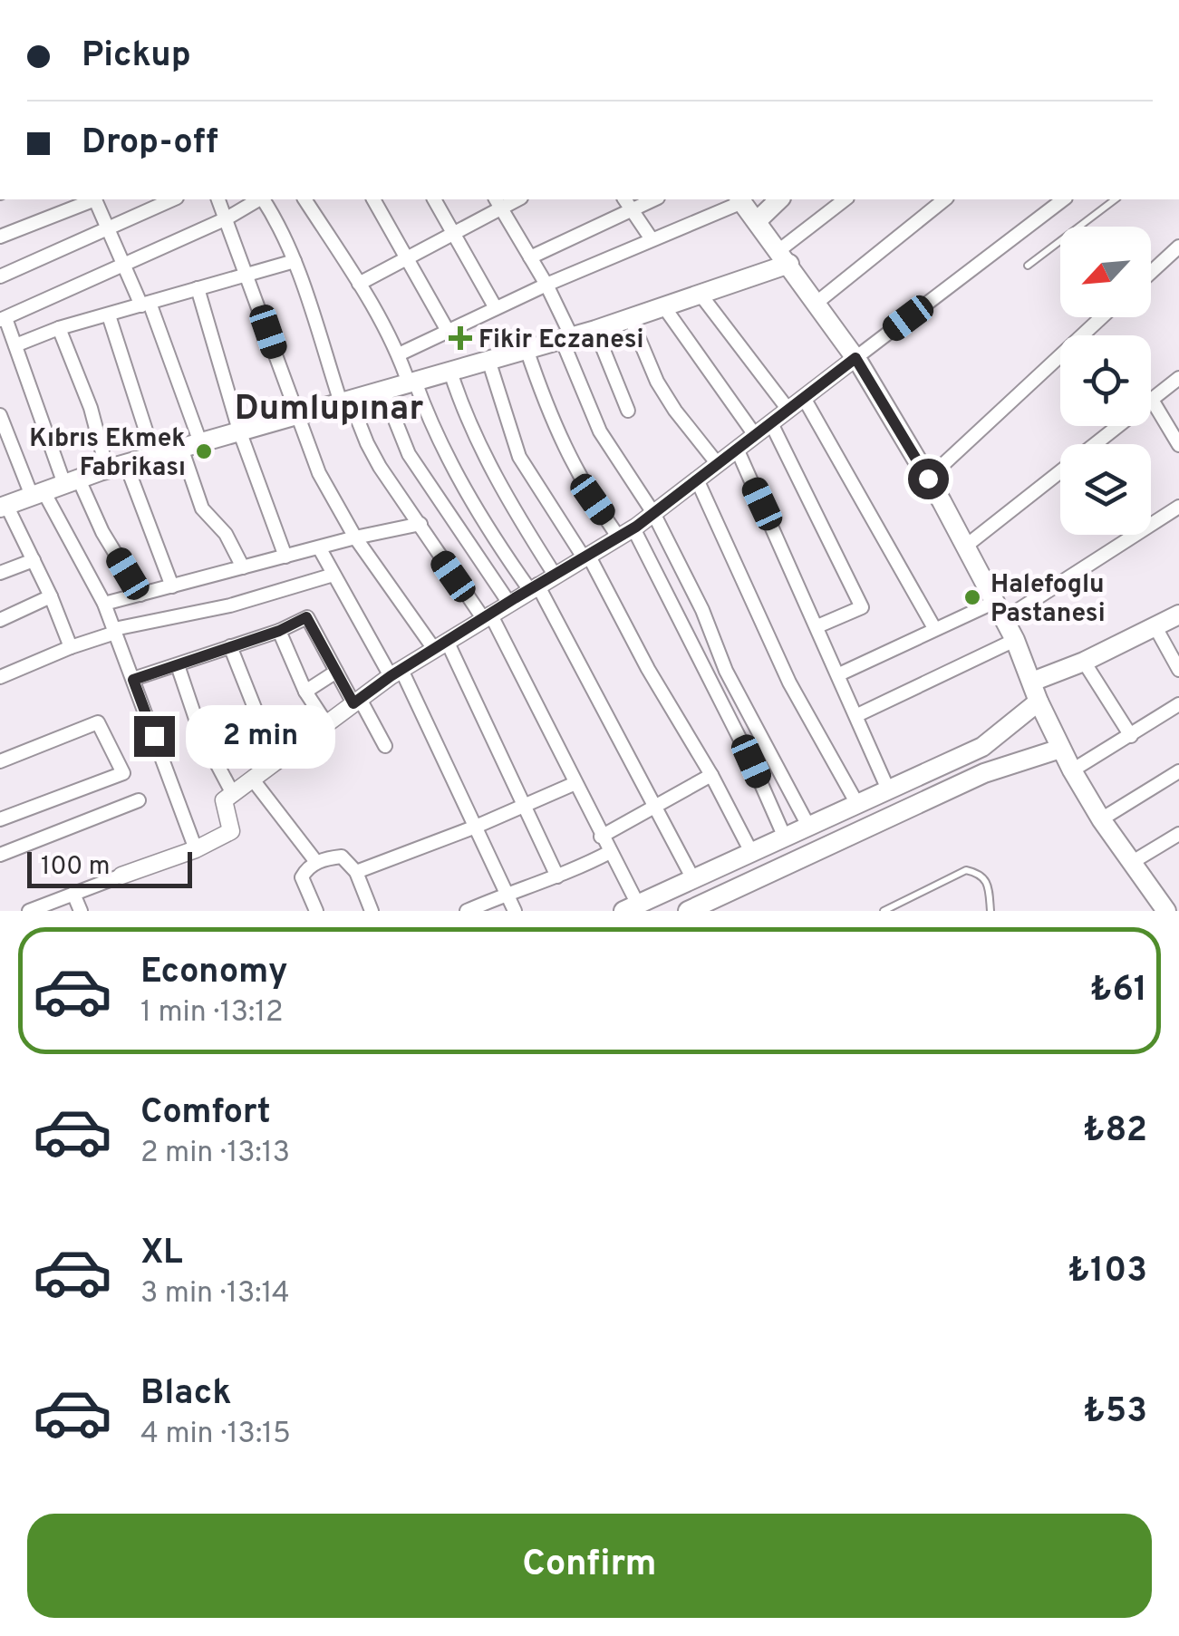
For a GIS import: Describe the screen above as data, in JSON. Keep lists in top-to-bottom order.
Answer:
{
  "districts": ["Dumlupınar"],
  "places": {
    "health": ["Fikir Eczanesi"],
    "other": ["Kıbrıs Ekmek Fabrikası", "Halefoglu Pastanesi"]
  },
  "scale_bar": "100 m",
  "north": "bottom left",
  "page": {
    "banner": ["Pickup", "Drop-off"],
    "bubble": "2 min",
    "scale": "100 m",
    "list": [
      {
        "name": "Economy",
        "note": "1 min · 13:12",
        "value": "₺61"
      },
      {
        "name": "Comfort",
        "note": "2 min · 13:13",
        "value": "₺82"
      },
      {
        "name": "XL",
        "note": "3 min · 13:14",
        "value": "₺103"
      },
      {
        "name": "Black",
        "note": "4 min · 13:15",
        "value": "₺53"
      }
    ],
    "buttons": "Confirm"
  }
}
